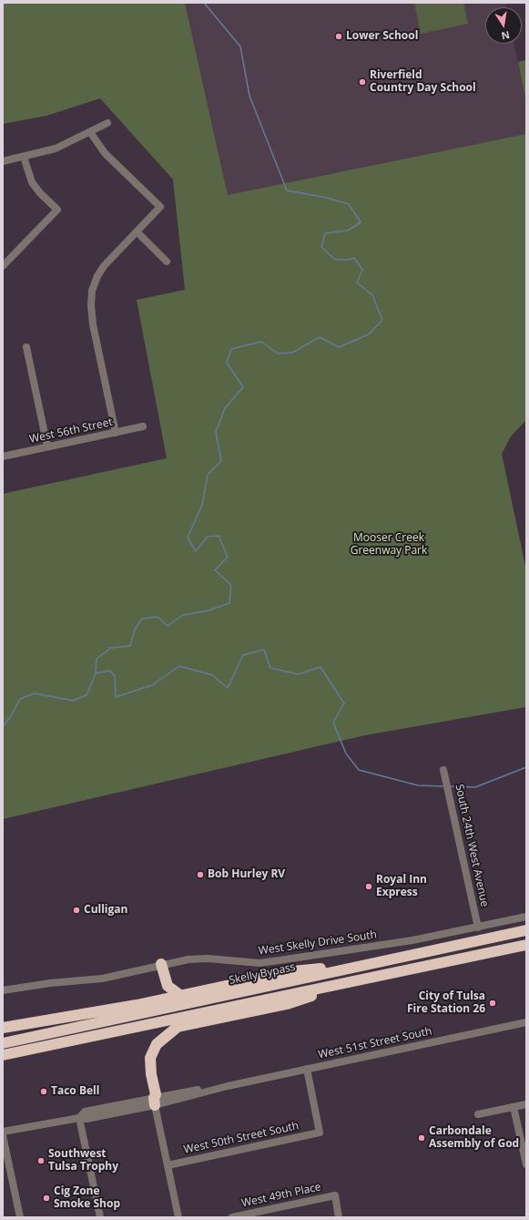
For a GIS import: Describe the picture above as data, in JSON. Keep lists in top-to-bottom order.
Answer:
{
  "streets": {
    "highway": ["Skelly Bypass"],
    "street": [
      "West 56th Street",
      "South 24th West Avenue",
      "West Skelly Drive South",
      "West 51st Street South",
      "West 50th Street South",
      "West 49th Place"
    ]
  },
  "crossings": [
    ["South 24th West Avenue", "West Skelly Drive South"],
    ["West 51st Street South", "West 50th Street South"]
  ],
  "parks": ["Mooser Creek Greenway Park"],
  "places": [
    "Lower School",
    "Riverfield Country Day School",
    "Bob Hurley RV",
    "Royal Inn Express",
    "Culligan",
    "City of Tulsa Fire Station 26",
    "Taco Bell",
    "Carbondale Assembly of God",
    "Southwest Tulsa Trophy",
    "Cig Zone Smoke Shop"
  ],
  "north": "bottom"
}
